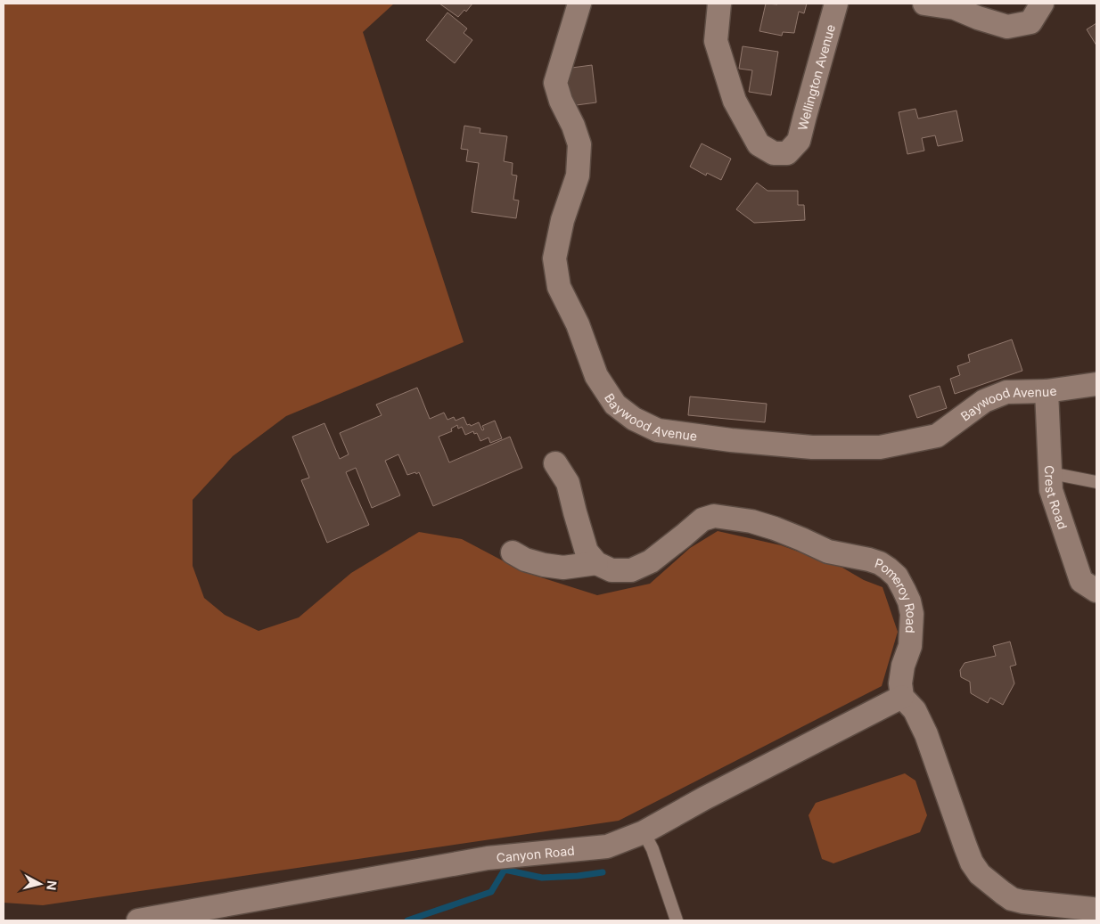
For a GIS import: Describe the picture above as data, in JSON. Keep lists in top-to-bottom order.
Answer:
{
  "streets": {
    "street": [
      "Wellington Avenue",
      "Baywood Avenue",
      "Crest Road",
      "Pomeroy Road",
      "Canyon Road"
    ]
  },
  "crossings": [
    ["Baywood Avenue", "Crest Road"],
    ["Pomeroy Road", "Canyon Road"]
  ],
  "north": "right"
}
